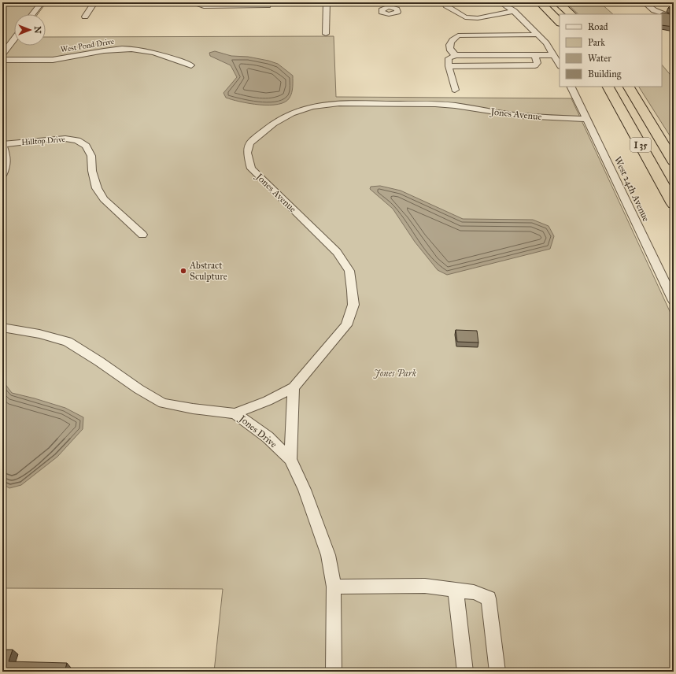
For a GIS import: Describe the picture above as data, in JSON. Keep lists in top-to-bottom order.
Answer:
{
  "streets": {
    "highway": ["I 35"],
    "street": [
      "West Pond Drive",
      "Jones Avenue",
      "Hilltop Drive",
      "West 24th Avenue",
      "Jones Drive"
    ]
  },
  "crossings": [
    ["Jones Avenue", "West 24th Avenue"]
  ],
  "parks": ["Jones Park"],
  "places": ["Abstract Sculpture"],
  "legend": [
    "Road",
    "Park",
    "Water",
    "Building"
  ],
  "north": "right"
}
